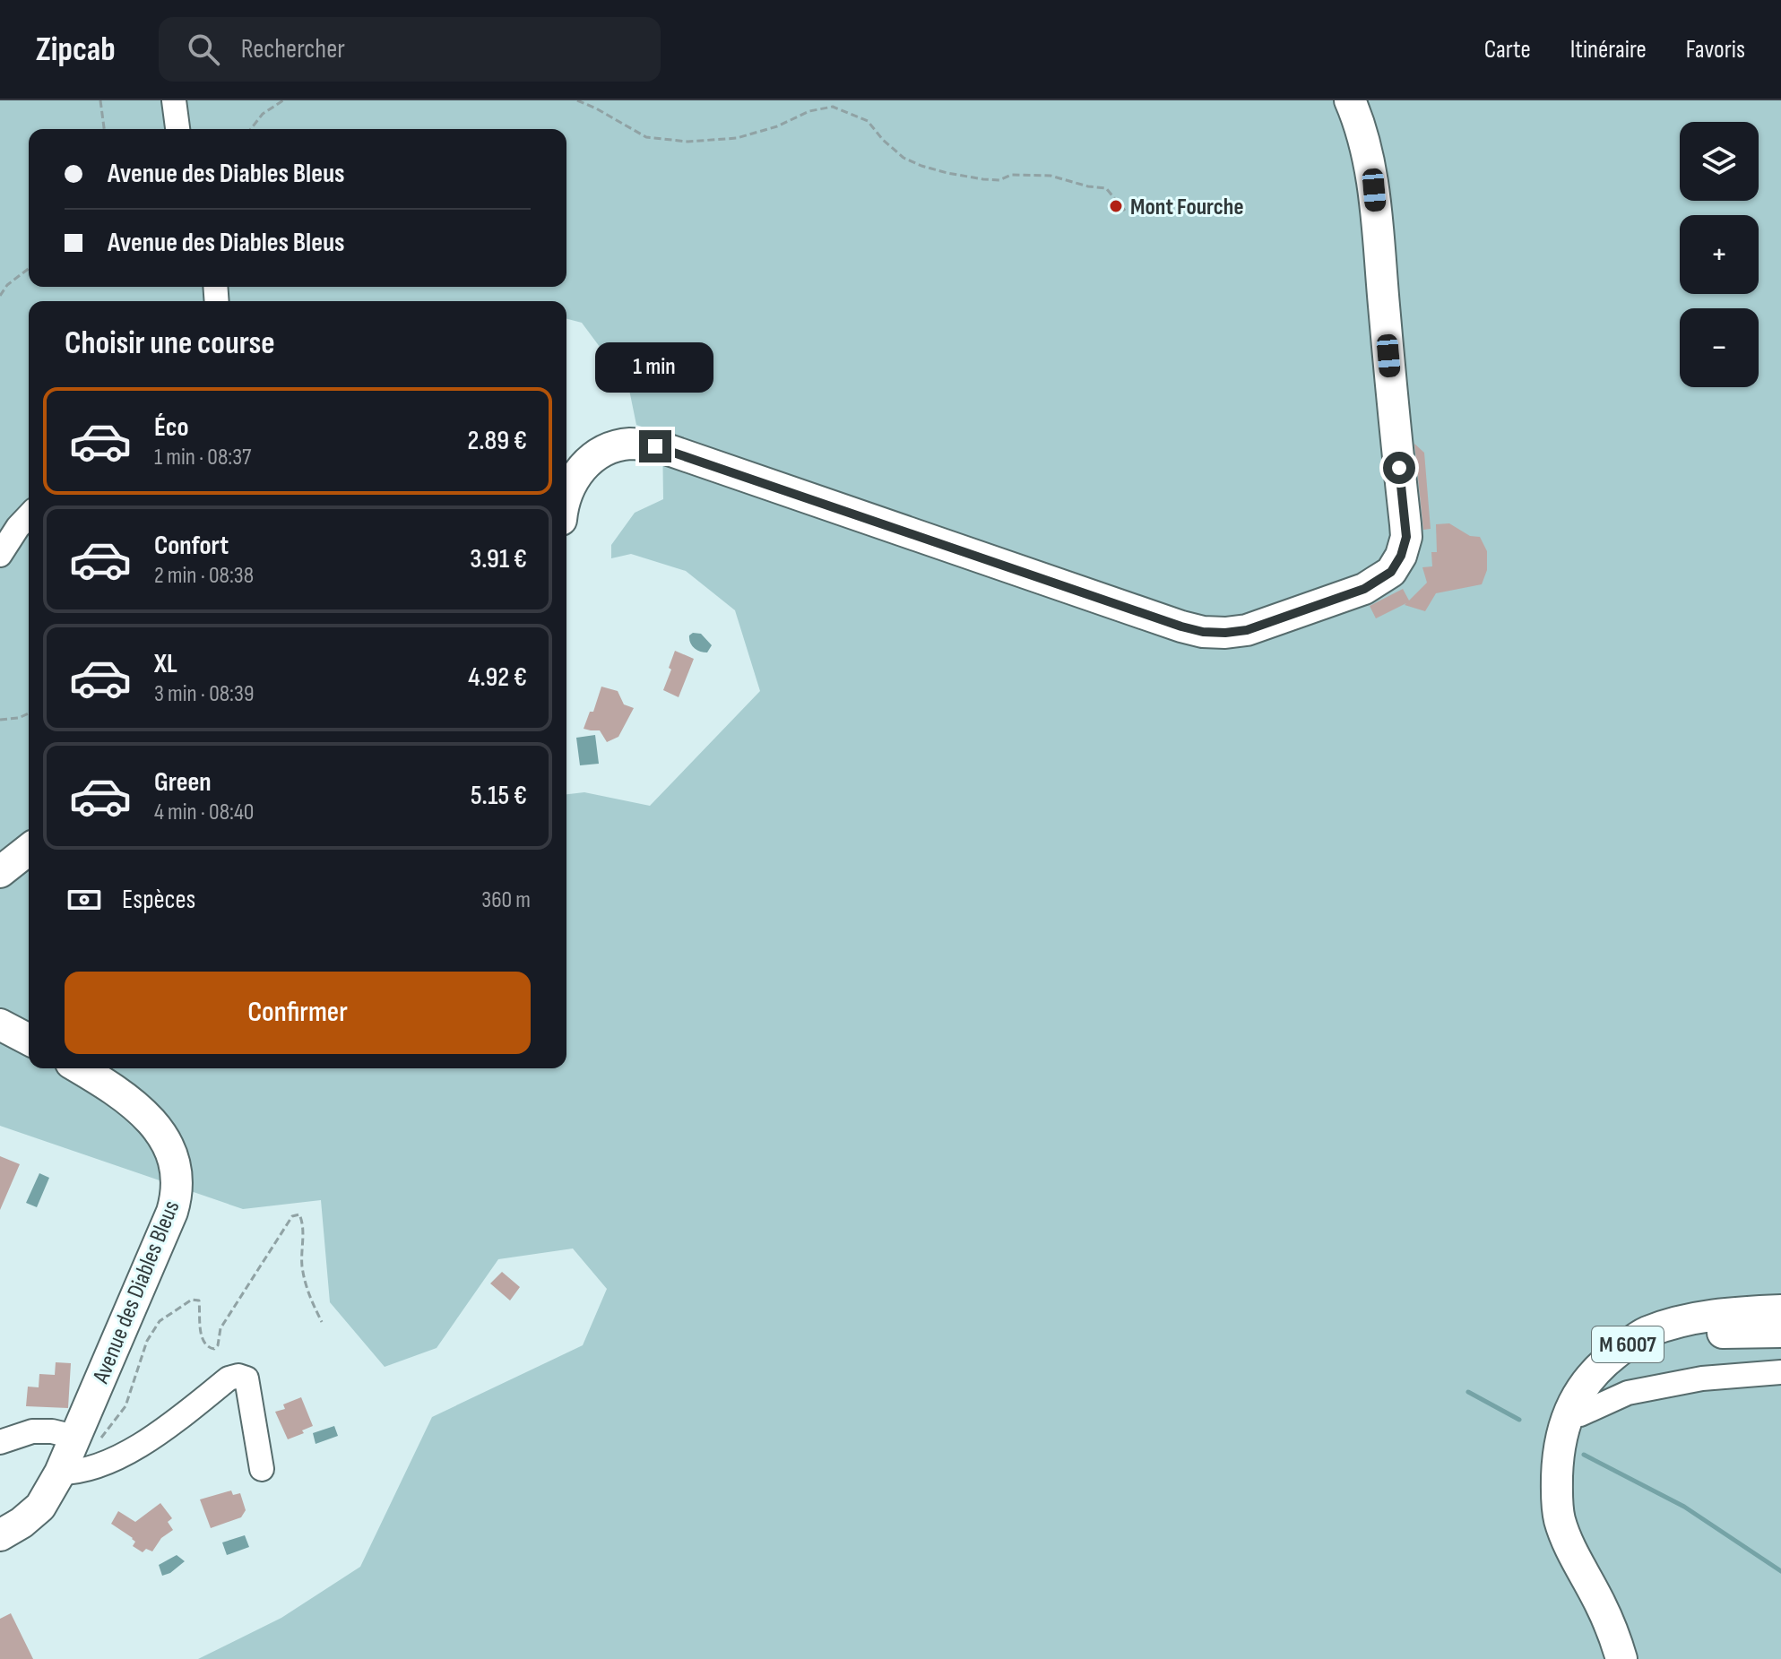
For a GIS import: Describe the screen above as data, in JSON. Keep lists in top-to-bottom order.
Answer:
{
  "streets": {
    "main road": ["Avenue des Diables Bleus", "M 6007"]
  },
  "places": ["Mont Fourche"],
  "page": {
    "header": "Zipcab",
    "search": "Rechercher",
    "nav": ["Carte", "Itinéraire", "Favoris"],
    "map_buttons": ["+", "−"],
    "banner": ["Avenue des Diables Bleus", "Avenue des Diables Bleus"],
    "heading": "Choisir une course",
    "bubble": "1 min",
    "list": [
      {
        "name": "Éco",
        "note": "1 min · 08:37",
        "value": "2.89 €"
      },
      {
        "name": "Confort",
        "note": "2 min · 08:38",
        "value": "3.91 €"
      },
      {
        "name": "XL",
        "note": "3 min · 08:39",
        "value": "4.92 €"
      },
      {
        "name": "Green",
        "note": "4 min · 08:40",
        "value": "5.15 €"
      }
    ],
    "pay": ["Espèces", "360 m"],
    "buttons": "Confirmer"
  }
}
